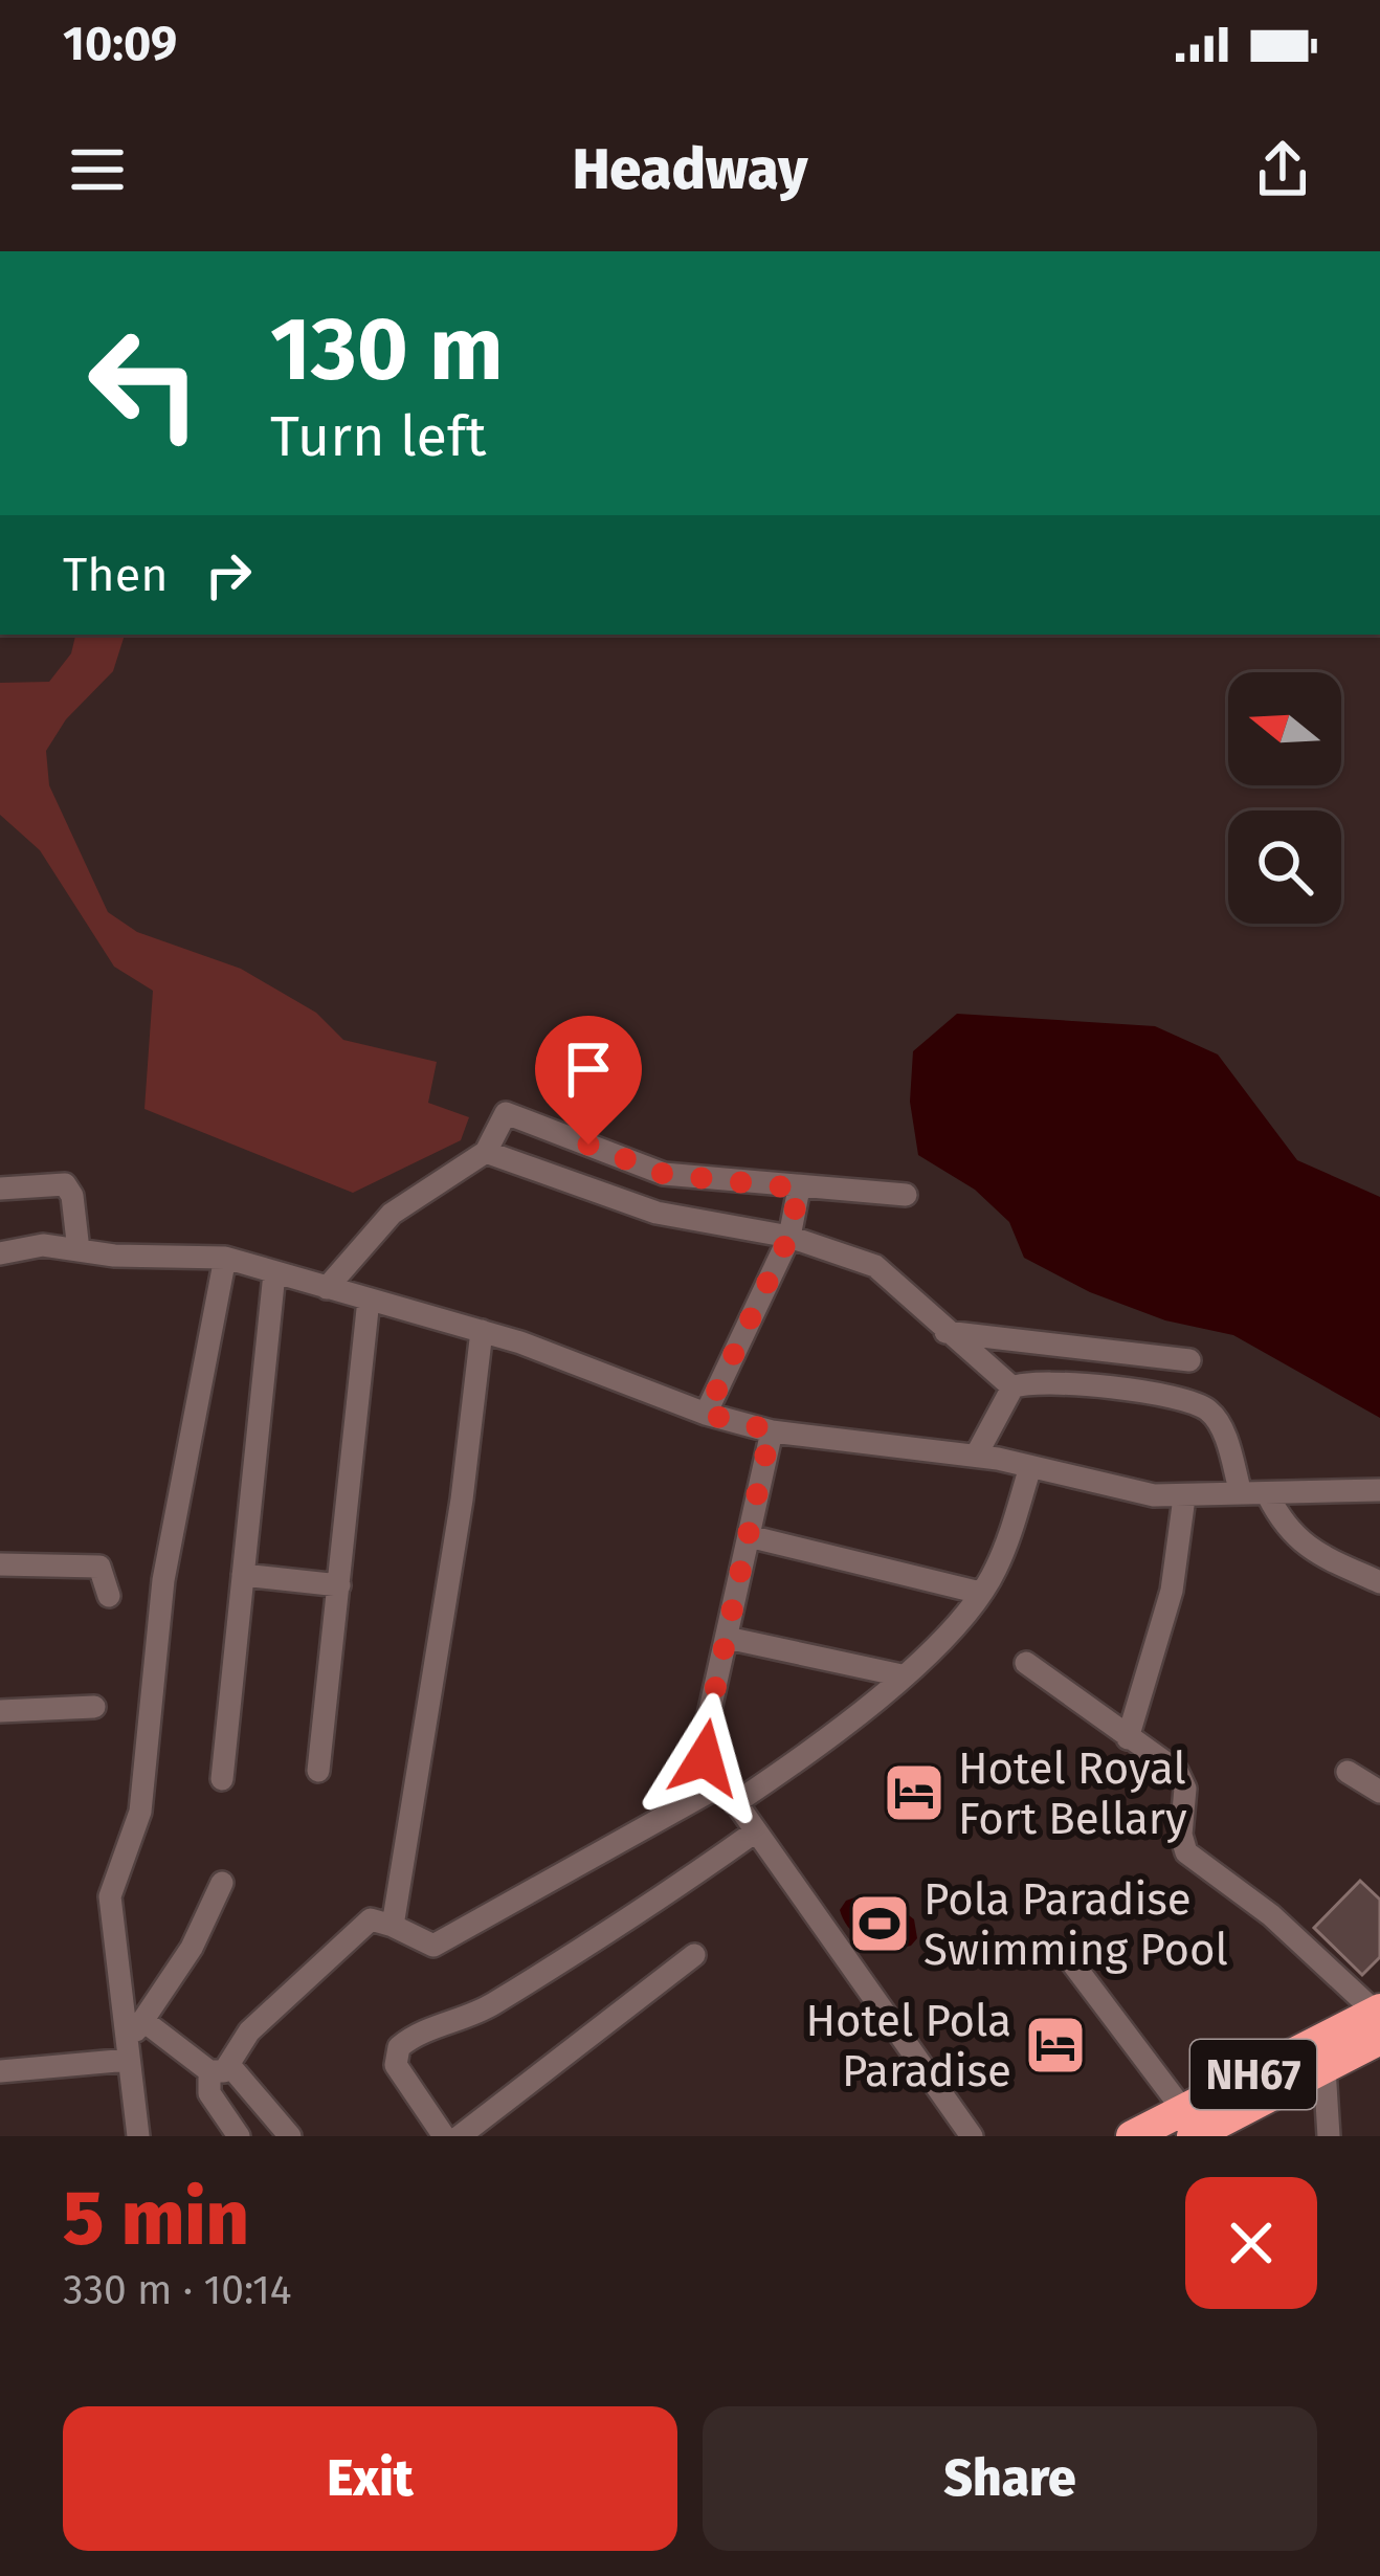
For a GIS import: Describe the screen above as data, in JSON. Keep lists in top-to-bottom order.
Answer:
{
  "streets": {
    "highway": ["NH67"]
  },
  "places": {
    "hotel": ["Hotel Royal Fort Bellary", "Hotel Pola Paradise"],
    "sports": ["Pola Paradise Swimming Pool"]
  },
  "north": "left",
  "page": {
    "status": "10:09",
    "header": "Headway",
    "turn": ["130 m", "Turn left"],
    "then": "Then",
    "heading": ["5 min", "330 m · 10:14"],
    "buttons": ["Exit", "Share"]
  }
}
